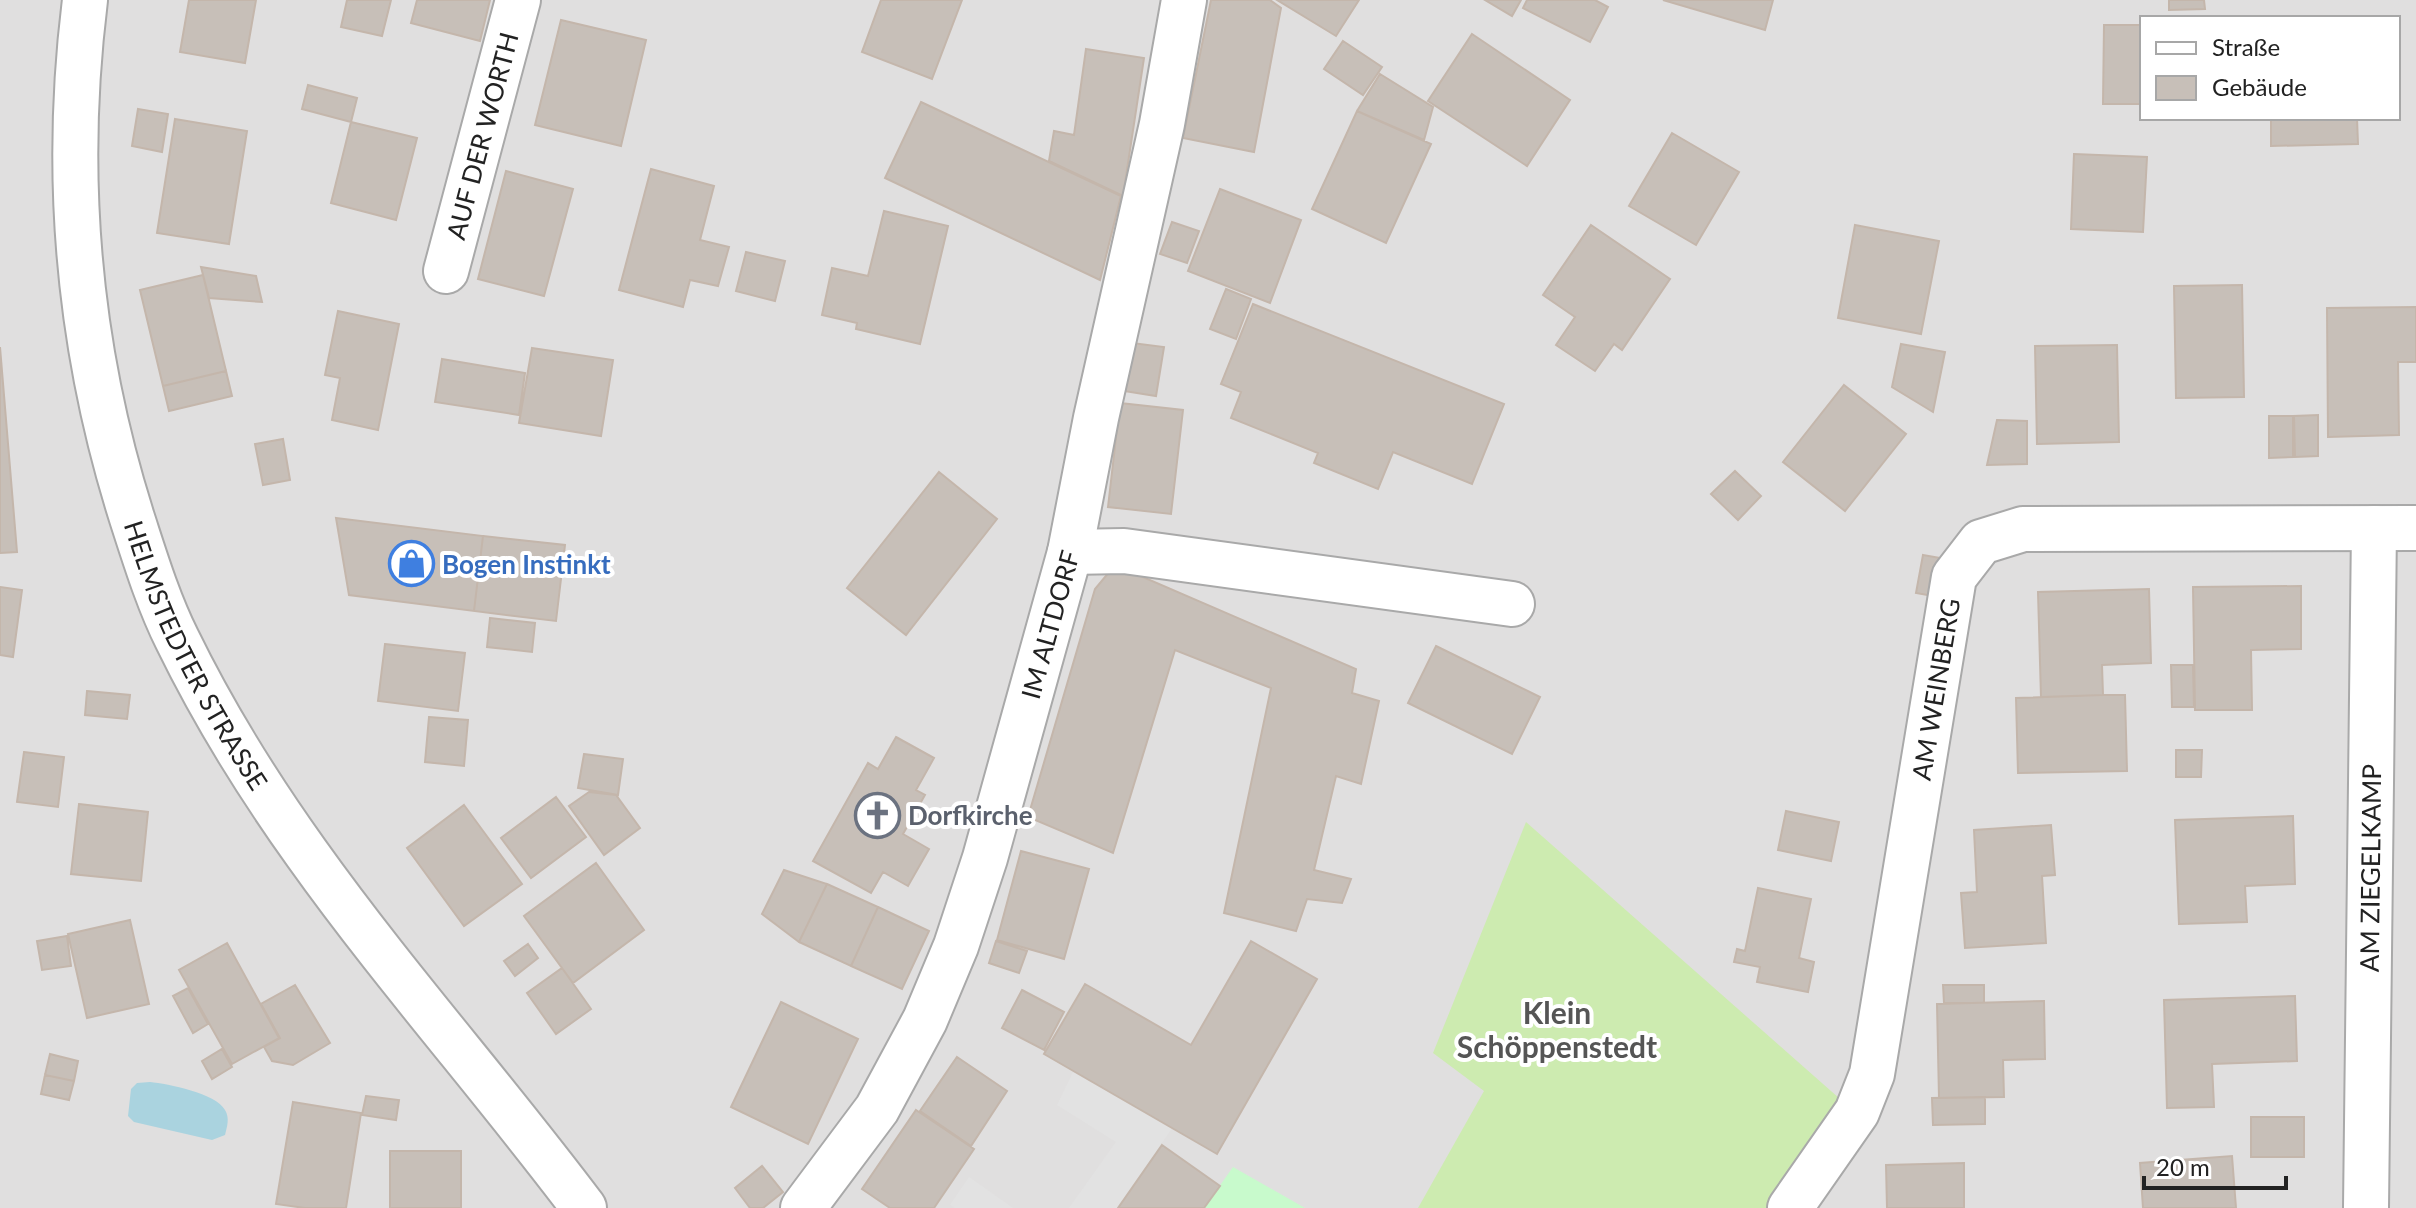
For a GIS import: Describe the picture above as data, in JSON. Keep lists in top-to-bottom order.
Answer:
{
  "streets": {
    "street": [
      "AUF DER WORTH",
      "IM ALTDORF",
      "HELMSTEDTER STRASSE",
      "AM WEINBERG",
      "AM ZIEGELKAMP"
    ]
  },
  "crossings": [
    ["AM WEINBERG", "AM ZIEGELKAMP"]
  ],
  "districts": ["Klein Schöppenstedt"],
  "places": {
    "shop": ["Bogen Instinkt"],
    "church": ["Dorfkirche"]
  },
  "legend": ["Straße", "Gebäude"],
  "scale_bar": "20 m"
}
